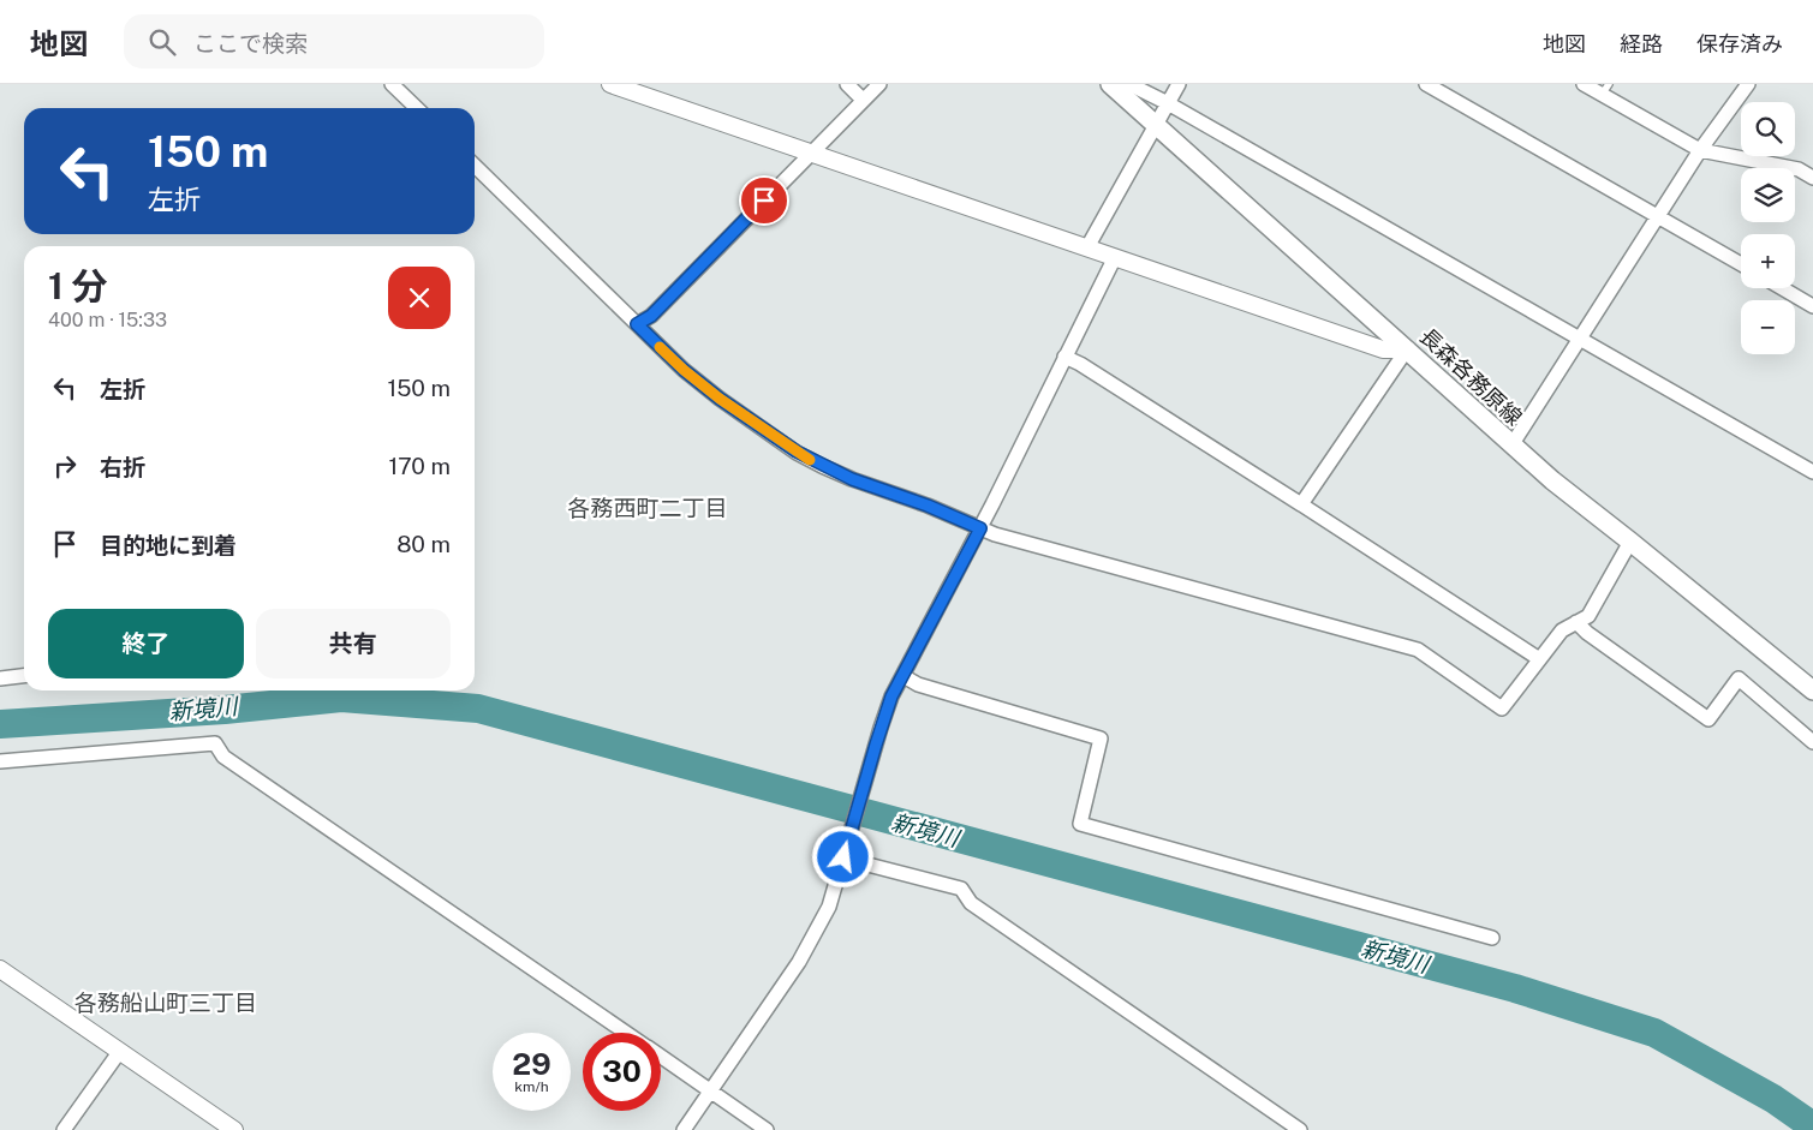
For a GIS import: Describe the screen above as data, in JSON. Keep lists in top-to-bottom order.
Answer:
{
  "streets": {
    "main road": ["長森各務原線"]
  },
  "districts": ["各務西町二丁目", "各務船山町三丁目"],
  "water": ["新境川"],
  "page": {
    "header": "地図",
    "search": "ここで検索",
    "nav": ["地図", "経路", "保存済み"],
    "map_buttons": ["+", "−"],
    "turn": ["150 m", "左折"],
    "heading": ["1 分", "400 m · 15:33"],
    "list": [
      {
        "name": "左折",
        "value": "150 m"
      },
      {
        "name": "右折",
        "value": "170 m"
      },
      {
        "name": "目的地に到着",
        "value": "80 m"
      }
    ],
    "buttons": ["終了", "共有"],
    "speed": "29 km/h",
    "limit": "30"
  }
}
